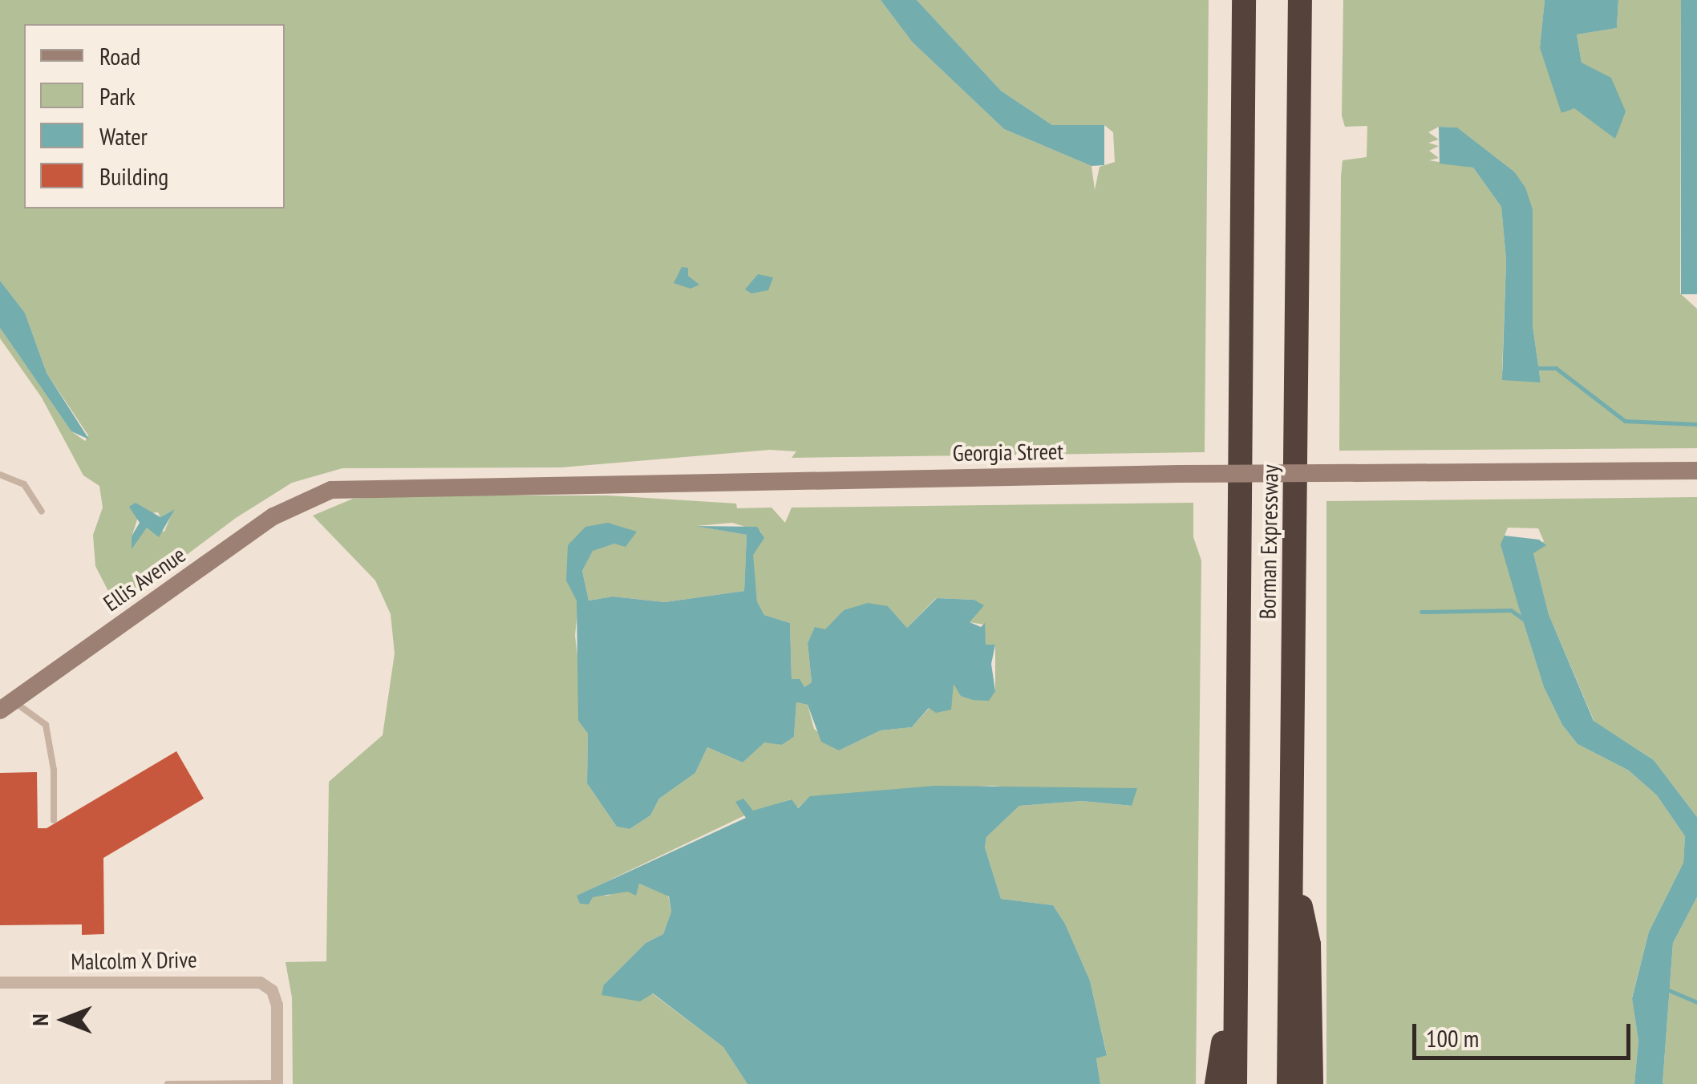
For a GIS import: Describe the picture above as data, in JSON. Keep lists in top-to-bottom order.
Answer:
{
  "streets": {
    "highway": ["Borman Expressway"],
    "street": ["Georgia Street", "Ellis Avenue", "Malcolm X Drive"]
  },
  "crossings": [
    ["Georgia Street", "Ellis Avenue"]
  ],
  "legend": [
    "Road",
    "Park",
    "Water",
    "Building"
  ],
  "scale_bar": "100 m",
  "north": "left"
}
